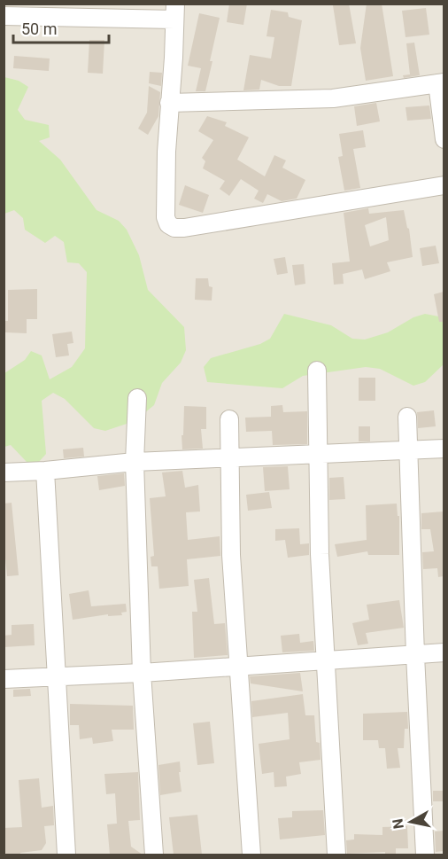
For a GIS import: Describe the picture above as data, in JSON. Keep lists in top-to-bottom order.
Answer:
{
  "scale_bar": "50 m",
  "north": "left"
}
